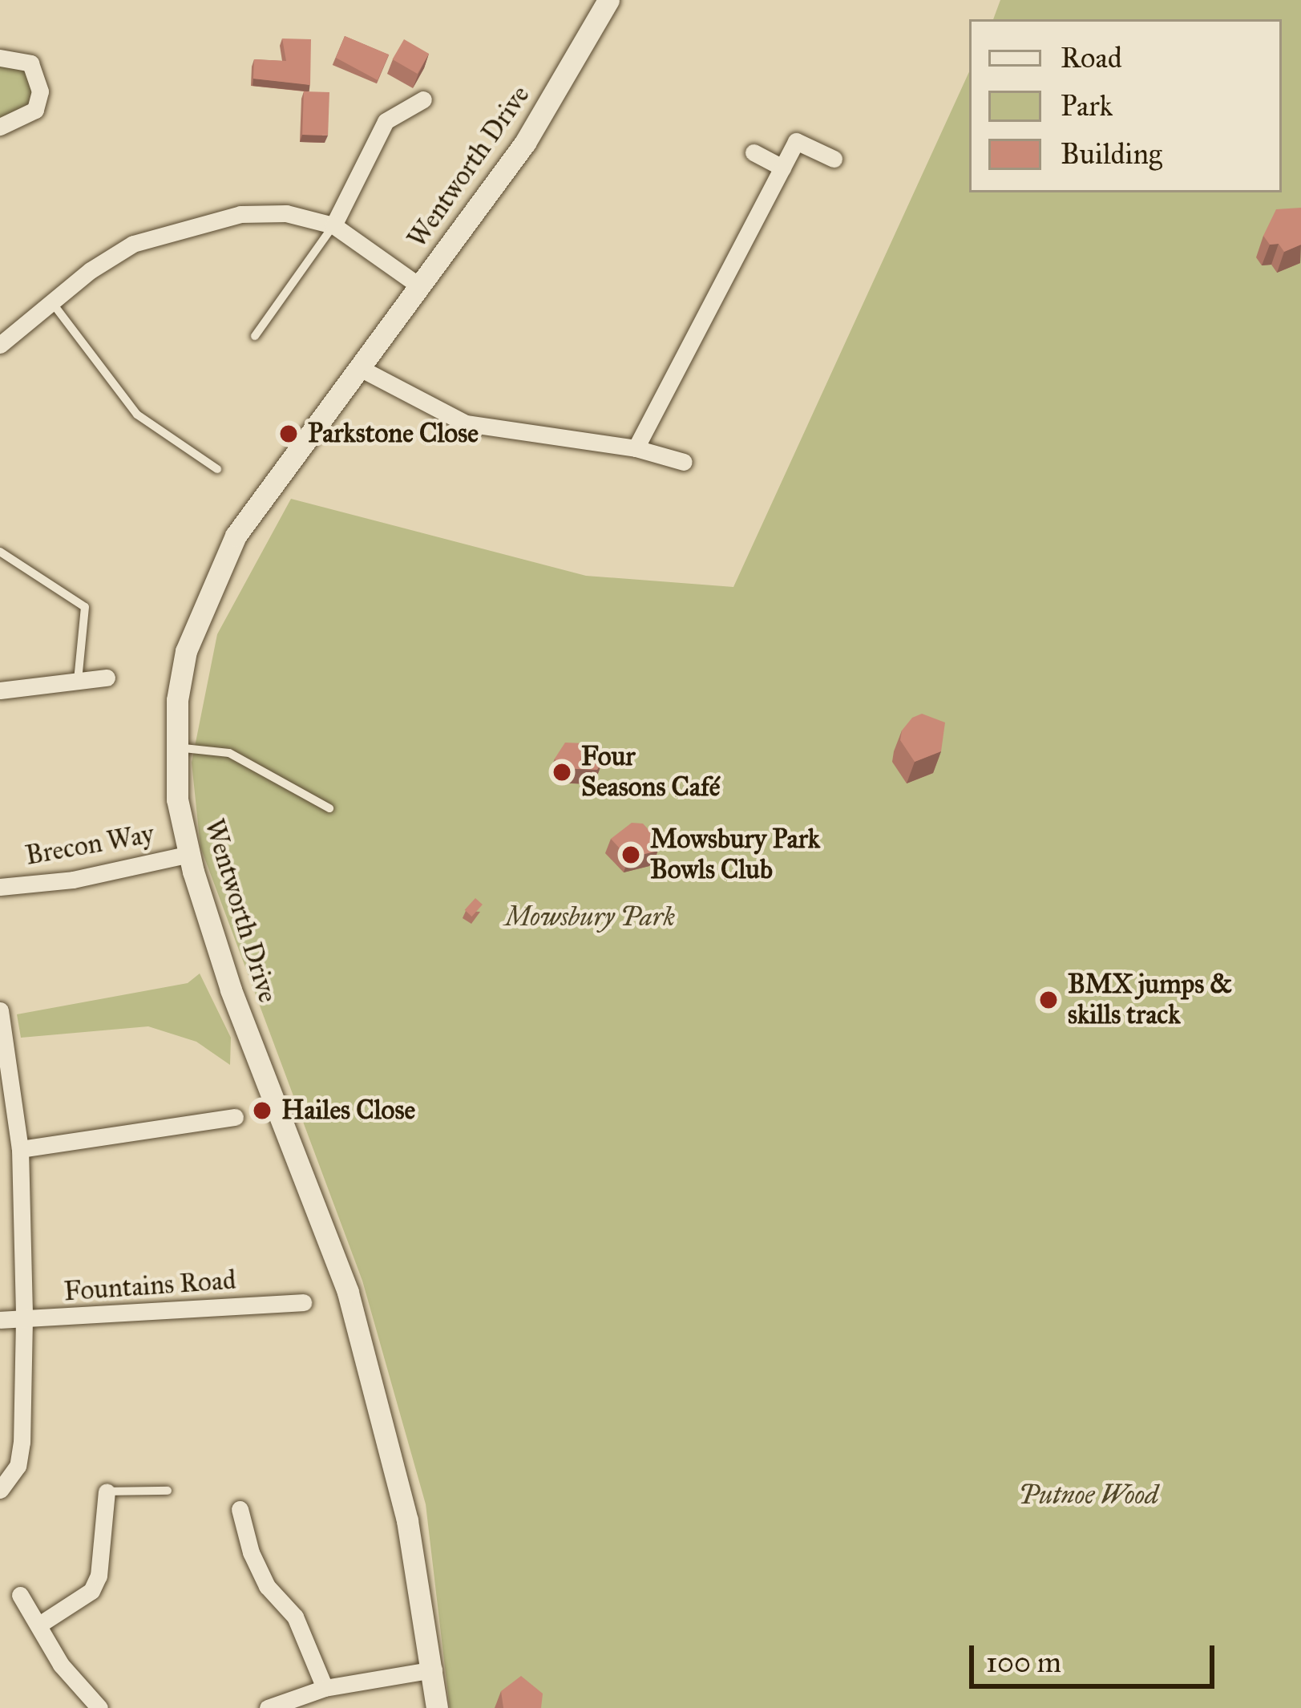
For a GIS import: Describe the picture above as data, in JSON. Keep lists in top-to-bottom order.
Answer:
{
  "streets": {
    "street": ["Wentworth Drive", "Brecon Way", "Fountains Road"]
  },
  "crossings": [
    ["Wentworth Drive", "Brecon Way"]
  ],
  "parks": ["Mowsbury Park", "Putnoe Wood"],
  "places": [
    "Parkstone Close",
    "Four Seasons Café",
    "Mowsbury Park Bowls Club",
    "BMX jumps & skills track",
    "Hailes Close"
  ],
  "legend": ["Road", "Park", "Building"],
  "scale_bar": "100 m"
}
